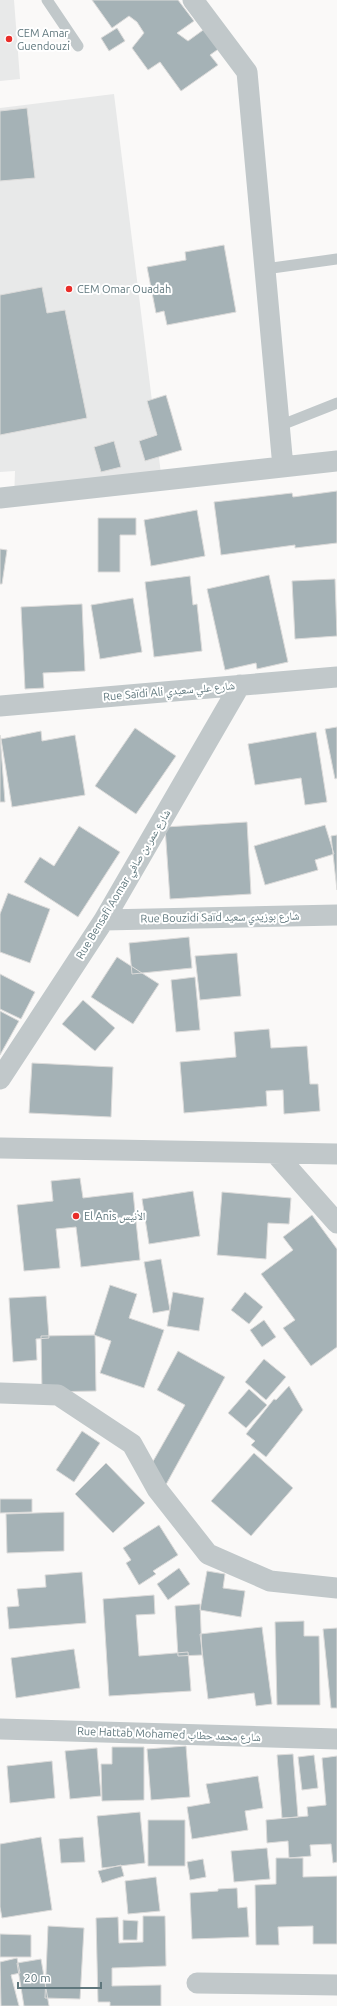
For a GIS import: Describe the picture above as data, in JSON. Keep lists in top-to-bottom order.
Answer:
{
  "streets": {
    "street": [
      "Rue Saïdi Ali شارع علي سعيدي",
      "Rue Bensafi Aomar شارع عمر بن صافي",
      "Rue Bouzidi Saïd شارع بوزيدي سعيد",
      "Rue Hattab Mohamed شارع محمد حطاب"
    ]
  },
  "crossings": [
    ["Rue Saïdi Ali شارع علي سعيدي", "Rue Bensafi Aomar شارع عمر بن صافي"],
    ["Rue Bensafi Aomar شارع عمر بن صافي", "Rue Bouzidi Saïd شارع بوزيدي سعيد"]
  ],
  "places": ["CEM Amar Guendouzi", "CEM Omar Ouadah", "El Anis الأنيس"],
  "scale_bar": "20 m"
}
